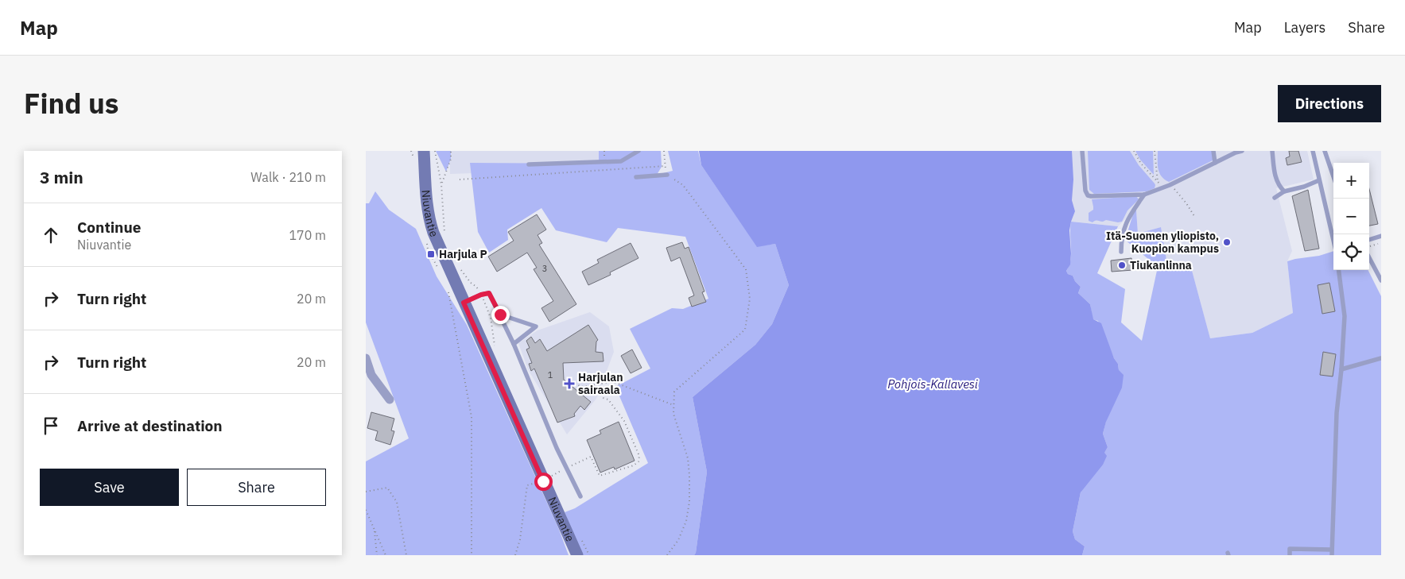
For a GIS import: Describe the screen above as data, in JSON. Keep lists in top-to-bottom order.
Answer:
{
  "streets": {
    "street": ["Niuvantie"]
  },
  "water": ["Pohjois-Kallavesi"],
  "places": {
    "other": ["Itä-Suomen yliopisto, Kuopion kampus", "Tiukanlinna"],
    "transit": ["Harjula P"],
    "health": ["Harjulan sairaala"]
  },
  "house_numbers": ["3", "1"],
  "page": {
    "header": "Map",
    "nav": ["Map", "Layers", "Share"],
    "title": "Find us",
    "buttons": [
      "Directions",
      ["Save", "Share"]
    ],
    "heading": ["3 min", "Walk · 210 m"],
    "map_buttons": ["+", "−"],
    "list": [
      ["Continue", "Niuvantie", "170 m"],
      ["Turn right", "20 m"],
      ["Turn right", "20 m"],
      "Arrive at destination"
    ]
  }
}
